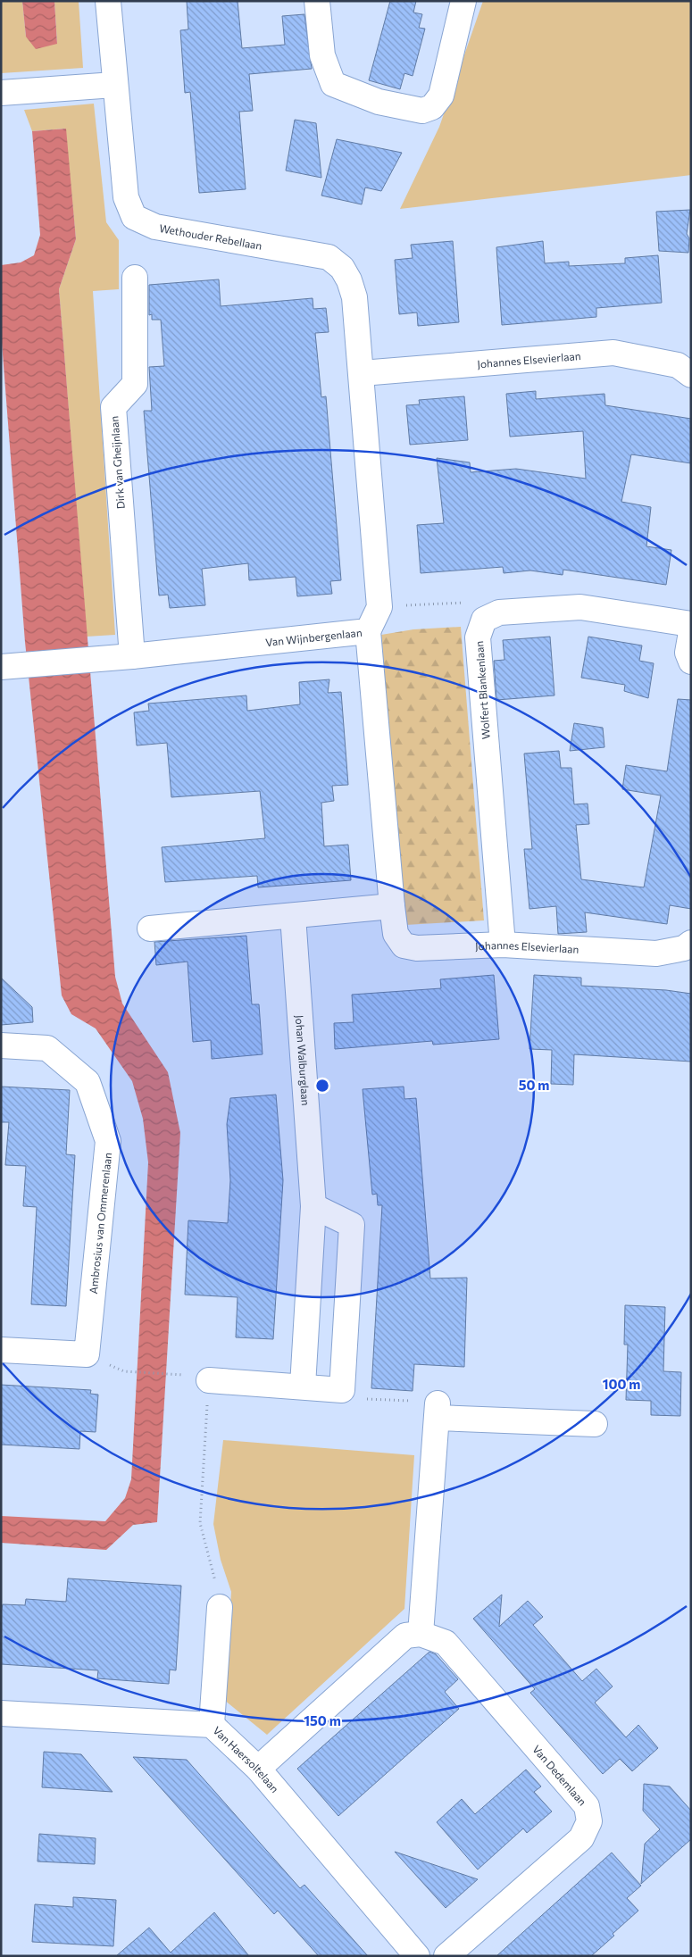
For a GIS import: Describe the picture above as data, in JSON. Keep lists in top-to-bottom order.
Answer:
{
  "streets": {
    "street": [
      "Wethouder Rebellaan",
      "Johannes Elsevierlaan",
      "Dirk van Gheijnlaan",
      "Van Wijnbergenlaan",
      "Wolfert Blankenlaan",
      "Johan Walburglaan",
      "Ambrosius van Ommerenlaan",
      "Van Haersoltelaan",
      "Van Dedemlaan"
    ]
  },
  "crossings": [
    ["Wethouder Rebellaan", "Johannes Elsevierlaan"],
    ["Johannes Elsevierlaan", "Wolfert Blankenlaan"],
    ["Dirk van Gheijnlaan", "Van Wijnbergenlaan"]
  ],
  "rings": ["50 m", "100 m", "150 m"]
}
